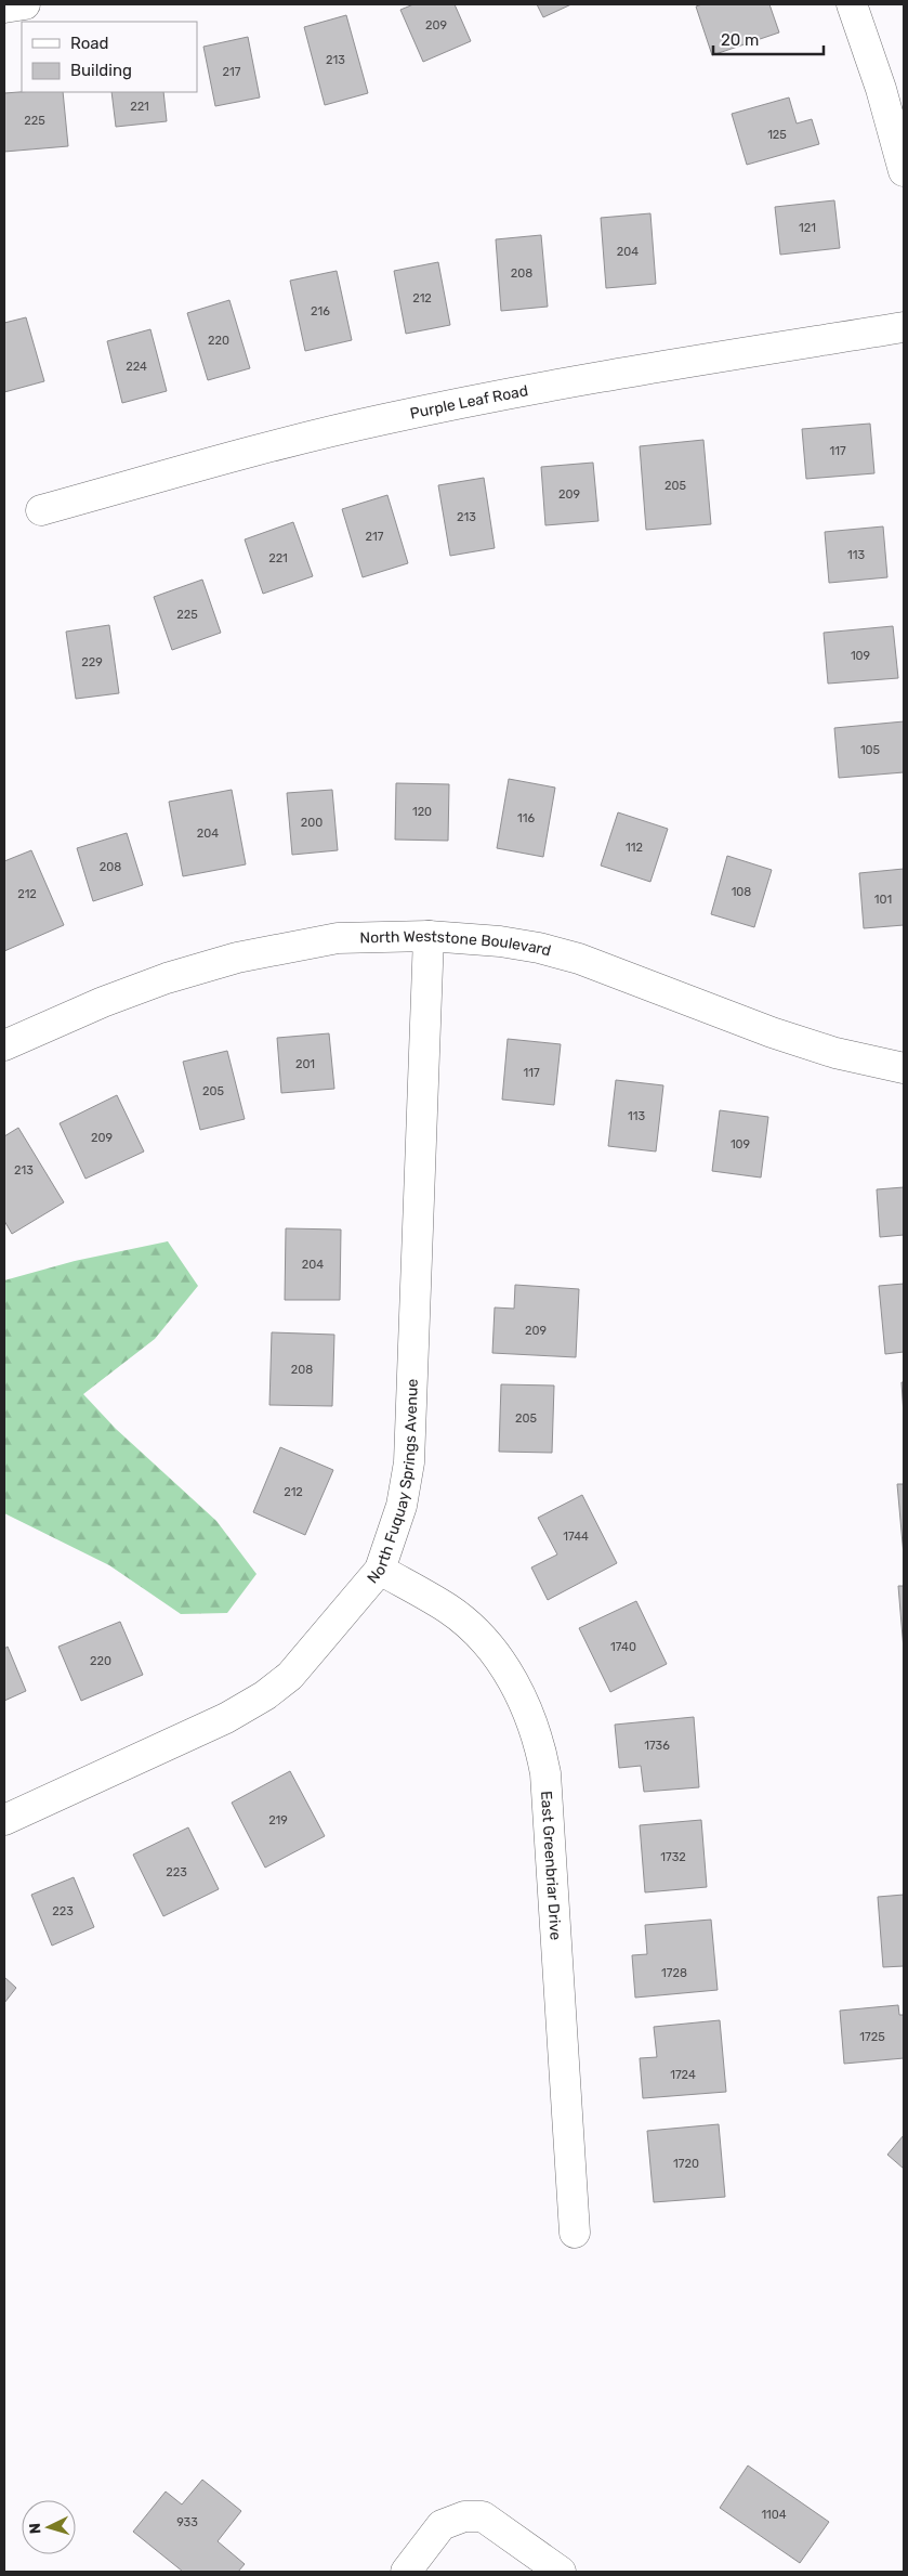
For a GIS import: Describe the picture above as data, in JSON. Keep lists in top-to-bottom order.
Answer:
{
  "streets": {
    "street": [
      "Purple Leaf Road",
      "North Weststone Boulevard",
      "North Fuquay Springs Avenue",
      "East Greenbriar Drive"
    ]
  },
  "crossings": [
    ["North Weststone Boulevard", "North Fuquay Springs Avenue"],
    ["North Fuquay Springs Avenue", "East Greenbriar Drive"]
  ],
  "house_numbers": [
    "209",
    "213",
    "217",
    "221",
    "225",
    "125",
    "121",
    "204",
    "208",
    "212",
    "216",
    "220",
    "224",
    "117",
    "205",
    "209",
    "213",
    "217",
    "113",
    "221",
    "225",
    "109",
    "229",
    "105",
    "120",
    "116",
    "200",
    "204",
    "112",
    "208",
    "108",
    "212",
    "101",
    "201",
    "117",
    "205",
    "113",
    "209",
    "109",
    "213",
    "204",
    "209",
    "208",
    "205",
    "212",
    "1744",
    "1740",
    "220",
    "1736",
    "219",
    "1732",
    "223",
    "223",
    "1728",
    "1725",
    "1724",
    "1720",
    "1104",
    "933"
  ],
  "legend": ["Road", "Building"],
  "scale_bar": "20 m",
  "north": "left"
}
